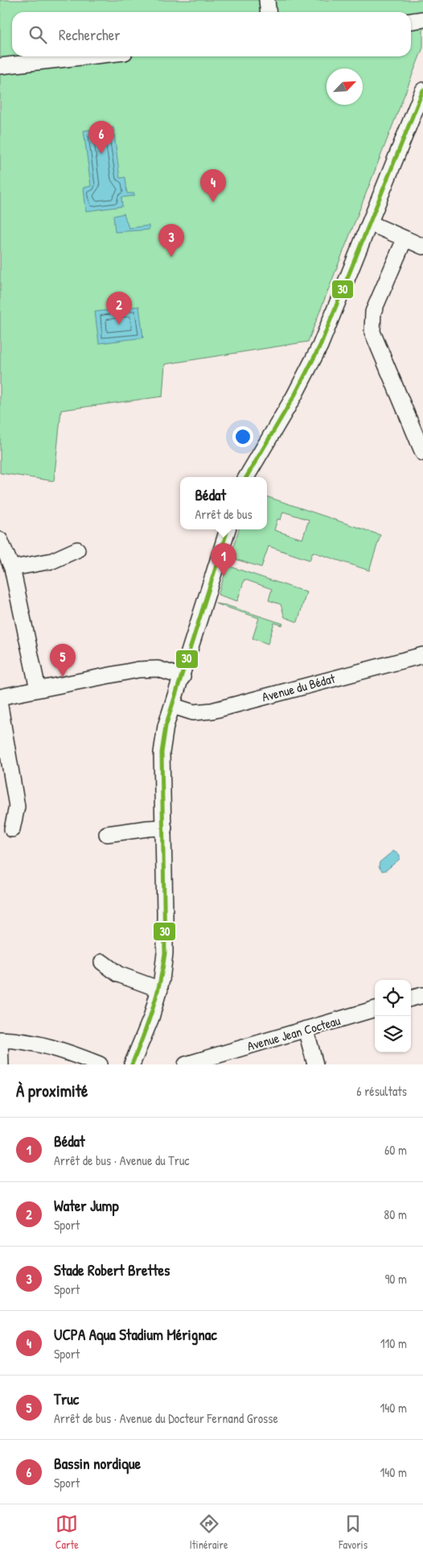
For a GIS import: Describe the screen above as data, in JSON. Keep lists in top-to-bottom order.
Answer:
{
  "streets": {
    "street": ["Avenue du Bédat", "Avenue Jean Cocteau"]
  },
  "lines": ["transit line 30"],
  "north": "top right",
  "page": {
    "search": "Rechercher",
    "pins": [
      "6",
      "4",
      "3",
      "2",
      "1",
      "5"
    ],
    "popup": ["Bédat", "Arrêt de bus"],
    "heading": ["À proximité", "6 résultats"],
    "list": [
      {
        "mark": "1",
        "name": "Bédat",
        "note": "Arrêt de bus · Avenue du Truc",
        "value": "60 m"
      },
      {
        "mark": "2",
        "name": "Water Jump",
        "note": "Sport",
        "value": "80 m"
      },
      {
        "mark": "3",
        "name": "Stade Robert Brettes",
        "note": "Sport",
        "value": "90 m"
      },
      {
        "mark": "4",
        "name": "UCPA Aqua Stadium Mérignac",
        "note": "Sport",
        "value": "110 m"
      },
      {
        "mark": "5",
        "name": "Truc",
        "note": "Arrêt de bus · Avenue du Docteur Fernand Grosse",
        "value": "140 m"
      },
      {
        "mark": "6",
        "name": "Bassin nordique",
        "note": "Sport",
        "value": "140 m"
      }
    ],
    "nav": ["Carte", "Itinéraire", "Favoris"]
  }
}
